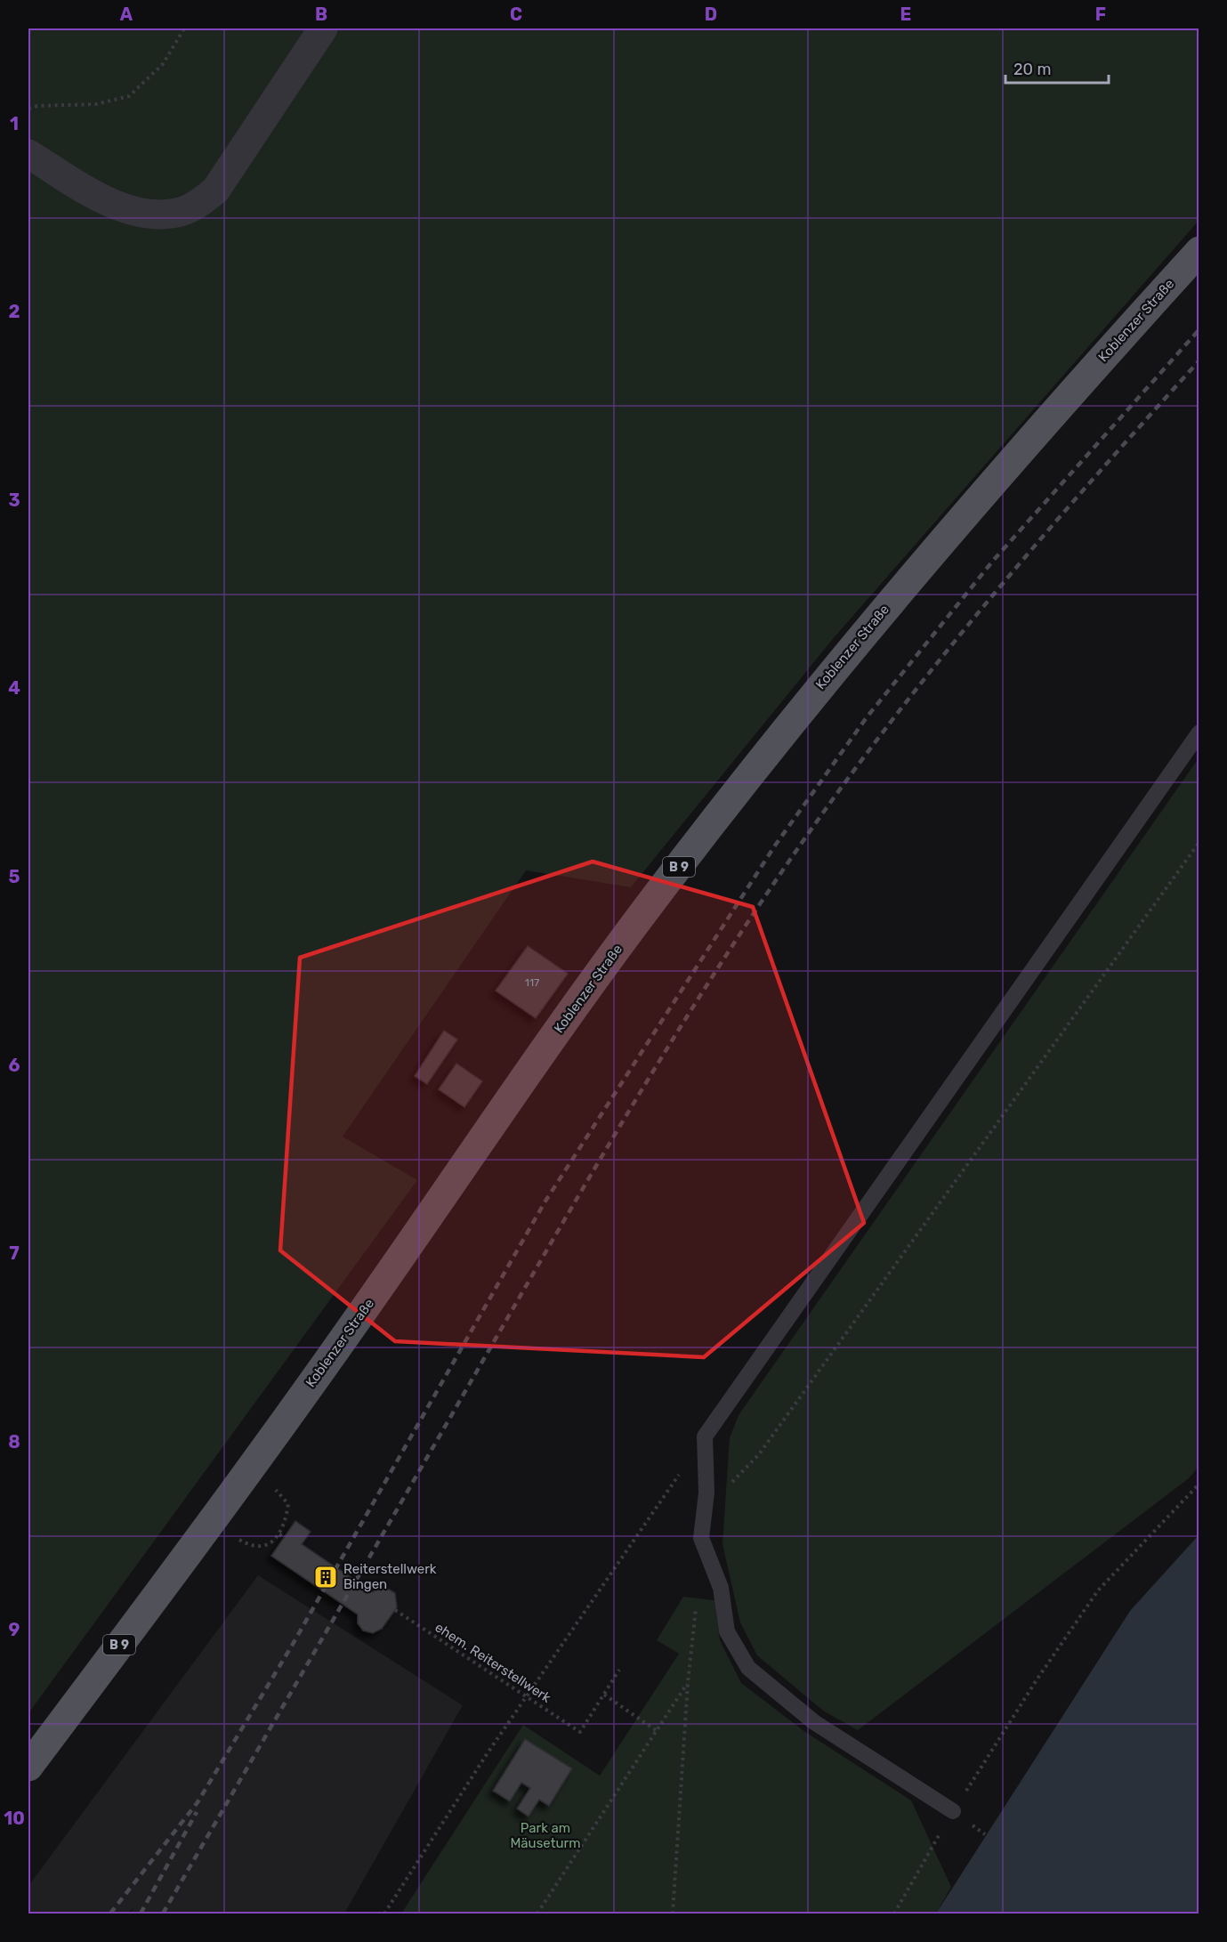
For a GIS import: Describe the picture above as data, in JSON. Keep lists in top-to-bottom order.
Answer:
{
  "streets": {
    "main road": ["Koblenzer Straße", "B 9"],
    "path": ["ehem. Reiterstellwerk"]
  },
  "parks": ["Park am Mäuseturm"],
  "places": {
    "building": ["Reiterstellwerk Bingen"]
  },
  "house_numbers": ["117"],
  "scale_bar": "20 m",
  "grid": {
    "columns": [
      "A",
      "B",
      "C",
      "D",
      "E",
      "F"
    ],
    "rows": [
      "1",
      "2",
      "3",
      "4",
      "5",
      "6",
      "7",
      "8",
      "9",
      "10"
    ]
  }
}
